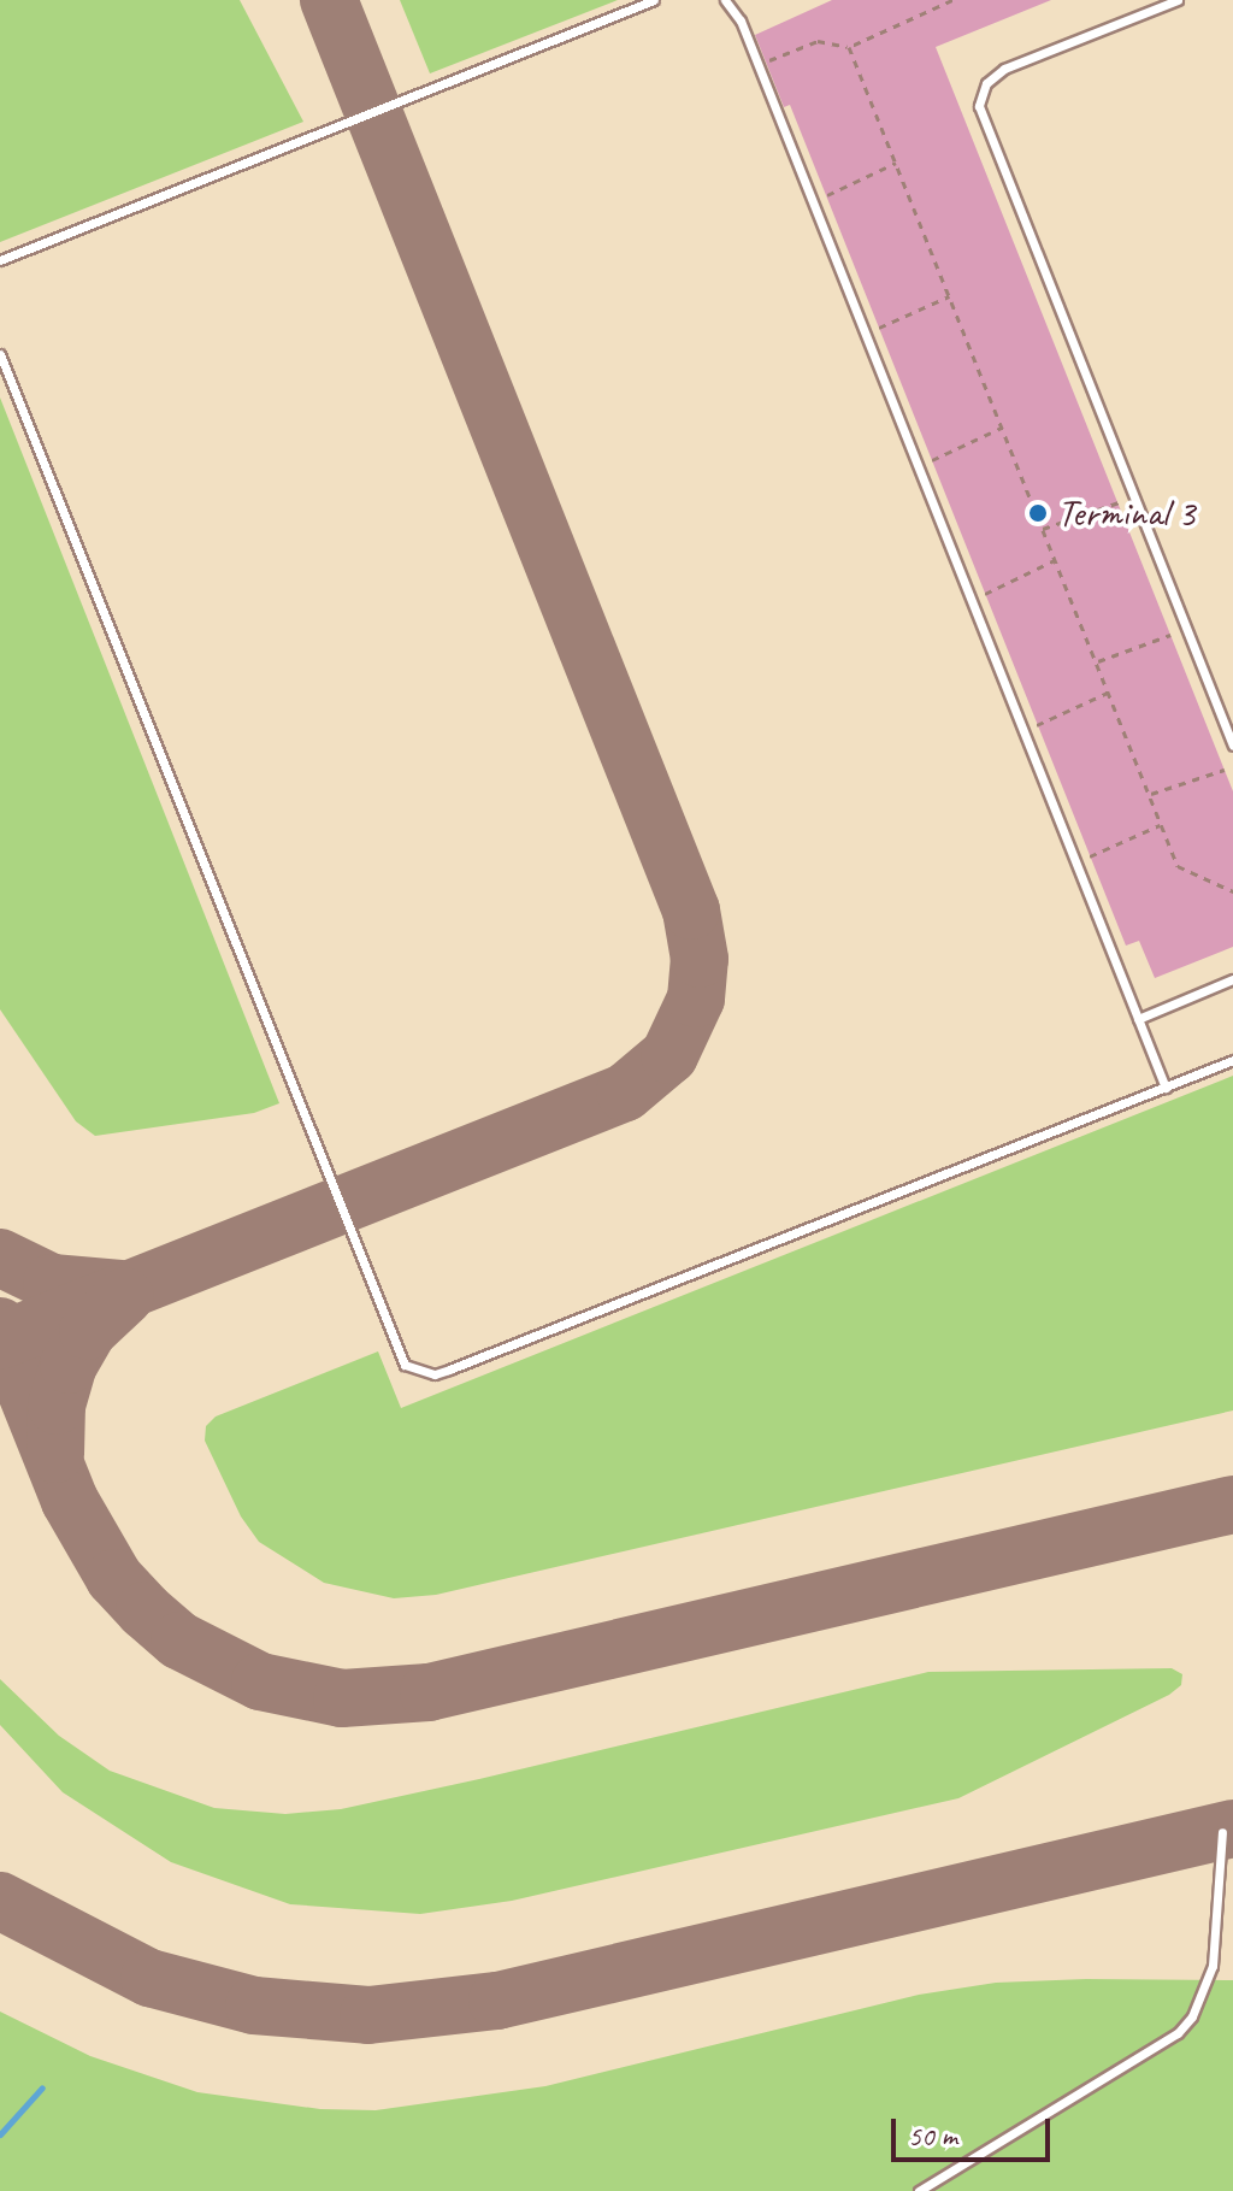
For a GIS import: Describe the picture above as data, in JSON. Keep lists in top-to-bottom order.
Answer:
{
  "places": ["Terminal 3"],
  "scale_bar": "50 m"
}
